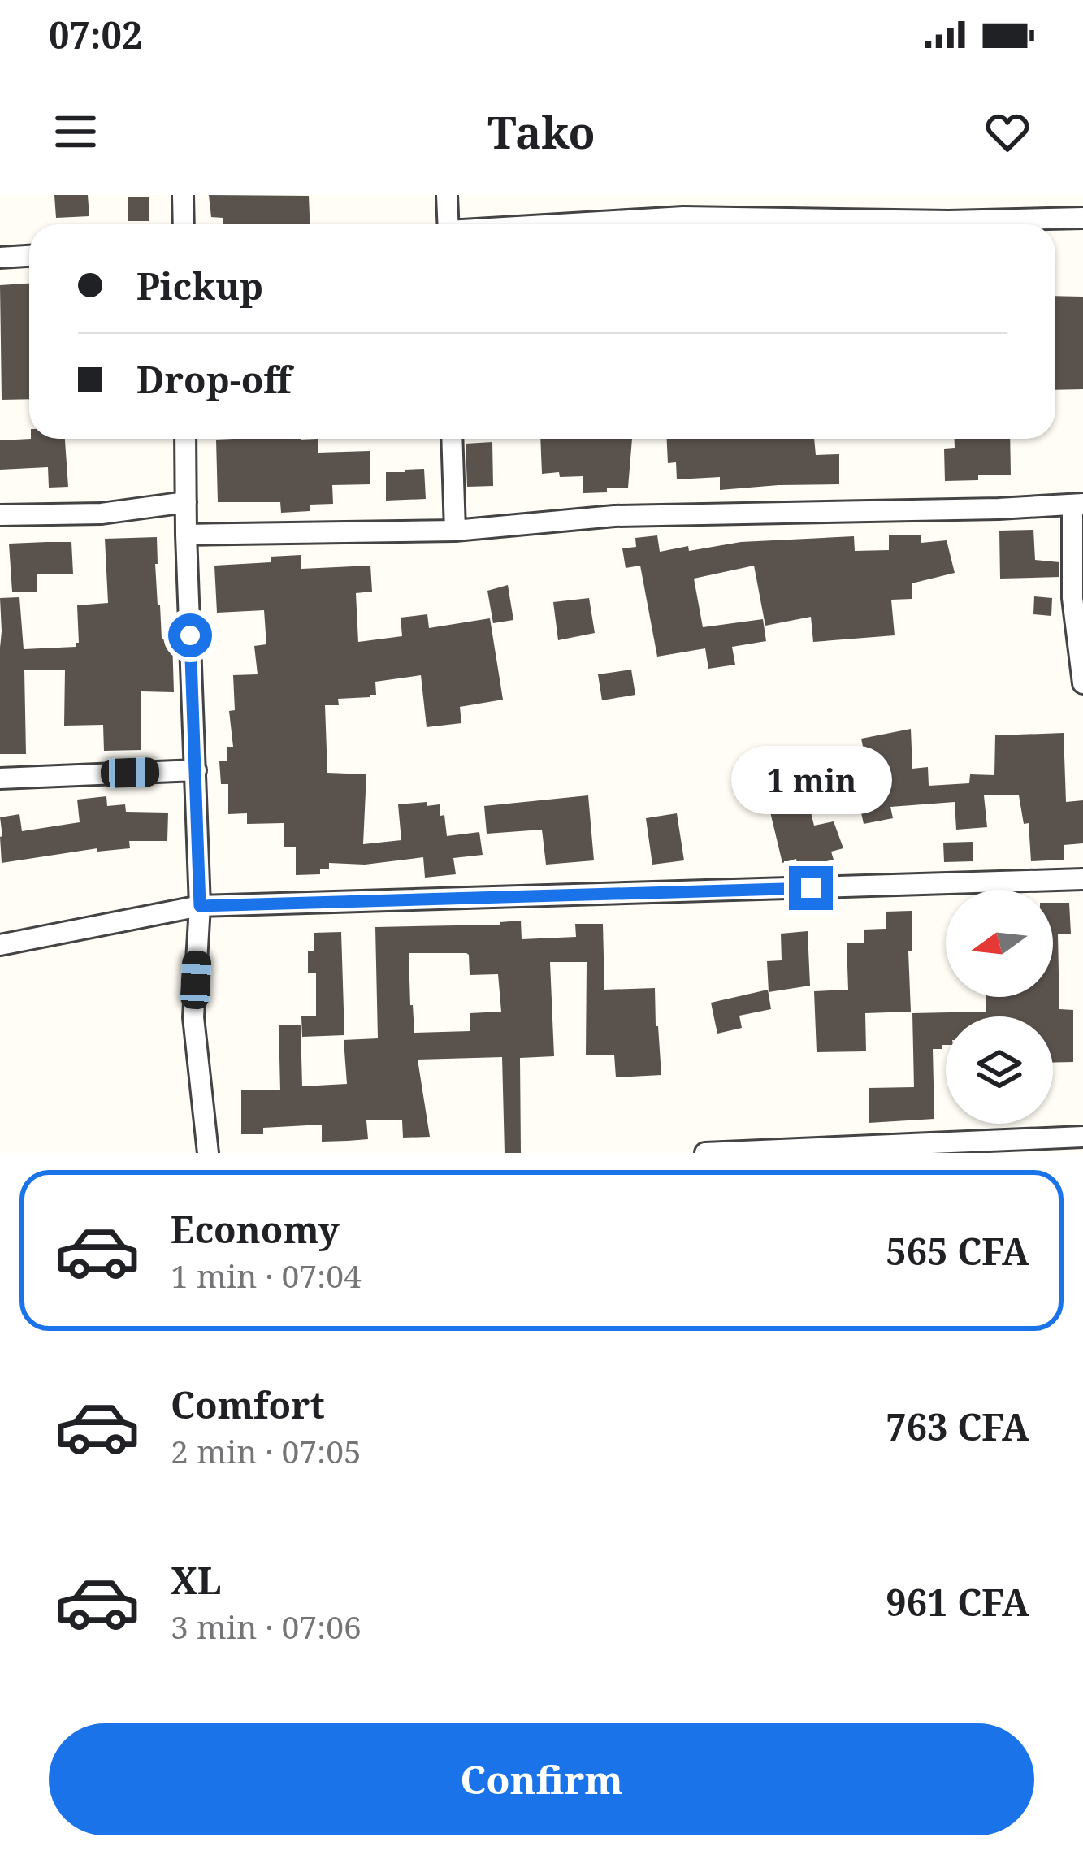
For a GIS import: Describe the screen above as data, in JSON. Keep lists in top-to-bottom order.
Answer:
{
  "north": "left",
  "page": {
    "status": "07:02",
    "header": "Tako",
    "banner": ["Pickup", "Drop-off"],
    "bubble": "1 min",
    "list": [
      {
        "name": "Economy",
        "note": "1 min · 07:04",
        "value": "565 CFA"
      },
      {
        "name": "Comfort",
        "note": "2 min · 07:05",
        "value": "763 CFA"
      },
      {
        "name": "XL",
        "note": "3 min · 07:06",
        "value": "961 CFA"
      }
    ],
    "buttons": "Confirm"
  }
}
